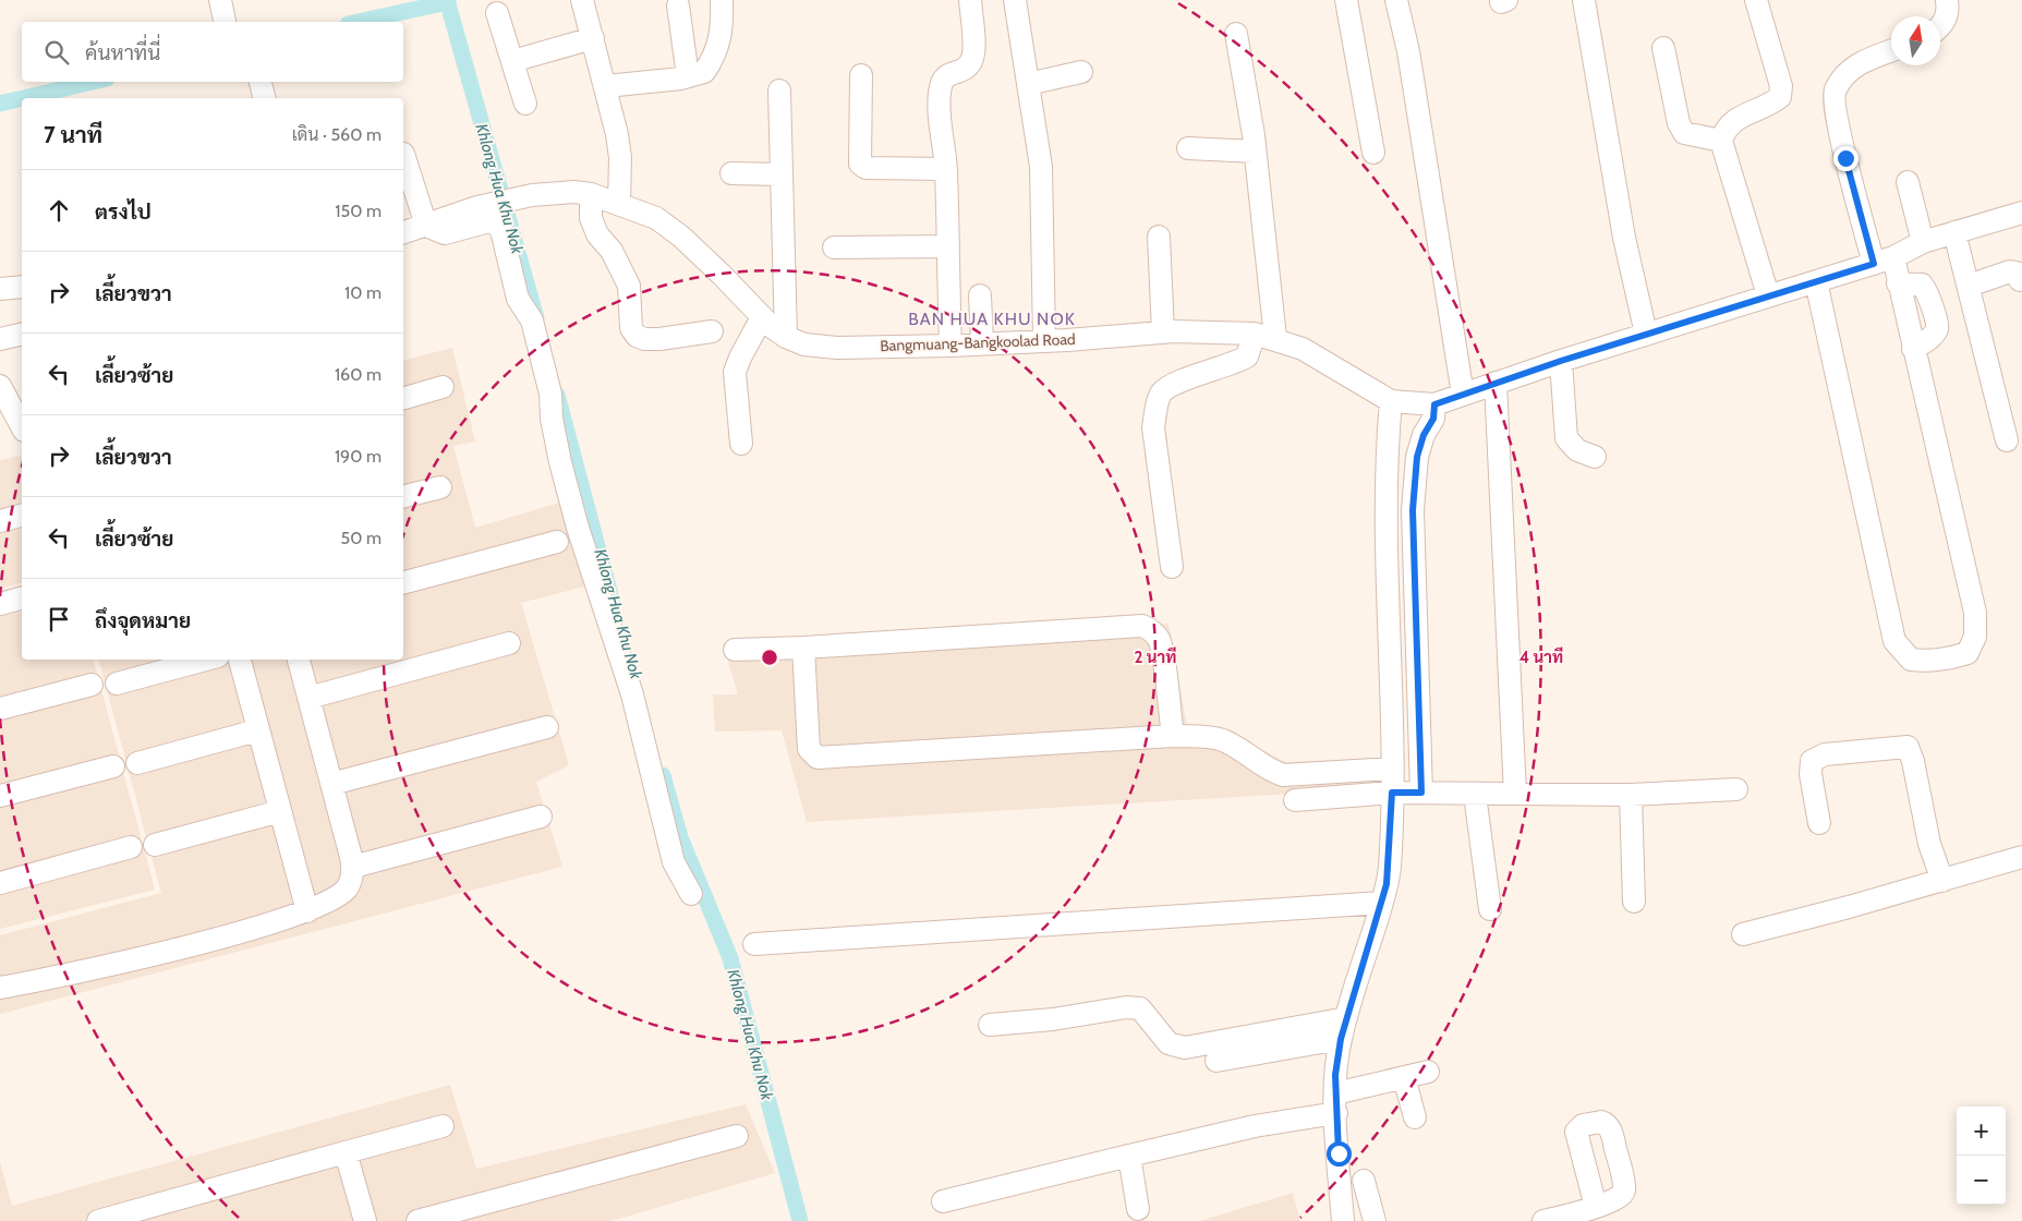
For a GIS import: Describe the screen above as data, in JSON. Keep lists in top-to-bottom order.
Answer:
{
  "streets": {
    "street": ["Bangmuang-Bangkoolad Road"]
  },
  "districts": ["BAN HUA KHU NOK"],
  "water": ["Khlong Hua Khu Nok"],
  "north": "top",
  "page": {
    "search": "ค้นหาที่นี่",
    "heading": ["7 นาที", "เดิน · 560 m"],
    "list": [
      ["ตรงไป", "150 m"],
      ["เลี้ยวขวา", "10 m"],
      ["เลี้ยวซ้าย", "160 m"],
      ["เลี้ยวขวา", "190 m"],
      ["เลี้ยวซ้าย", "50 m"],
      "ถึงจุดหมาย"
    ],
    "map_buttons": ["+", "−"]
  },
  "rings": ["2 นาที", "4 นาที"]
}
